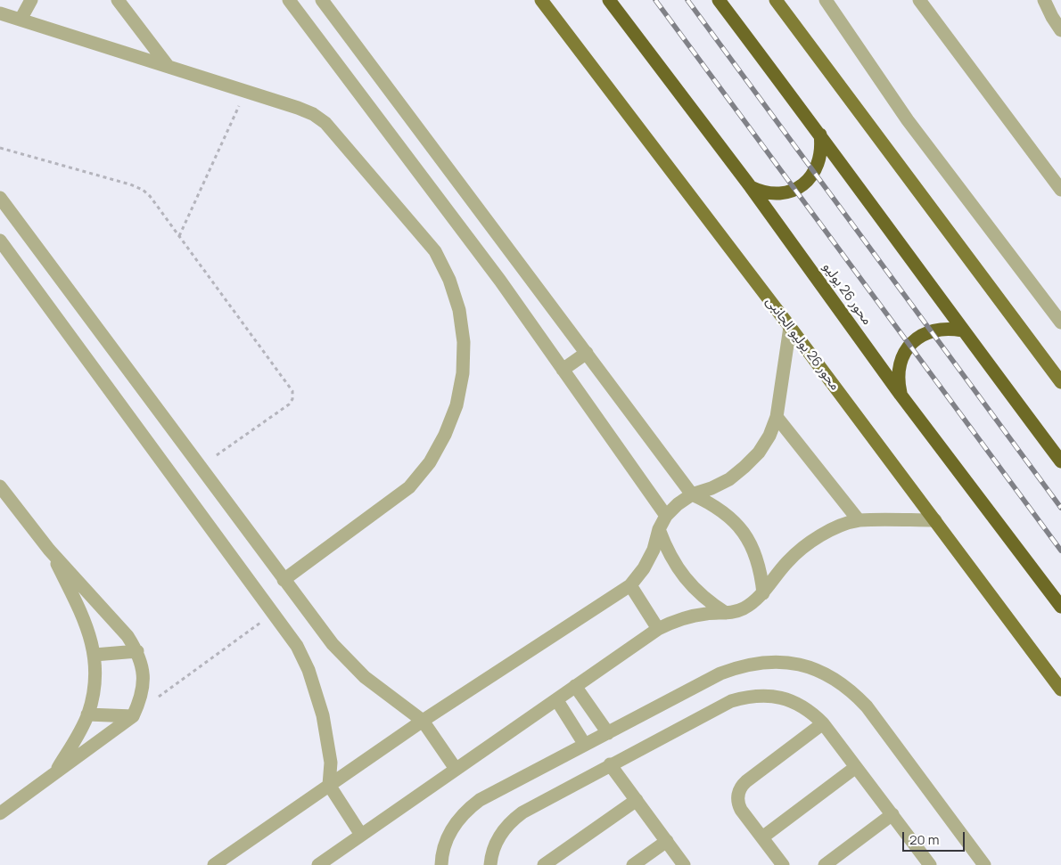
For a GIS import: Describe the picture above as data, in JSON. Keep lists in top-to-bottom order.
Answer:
{
  "streets": {
    "highway": ["محور 26 يوليو"],
    "main road": ["محور 26 يوليو الجانبى"]
  },
  "scale_bar": "20 m"
}
